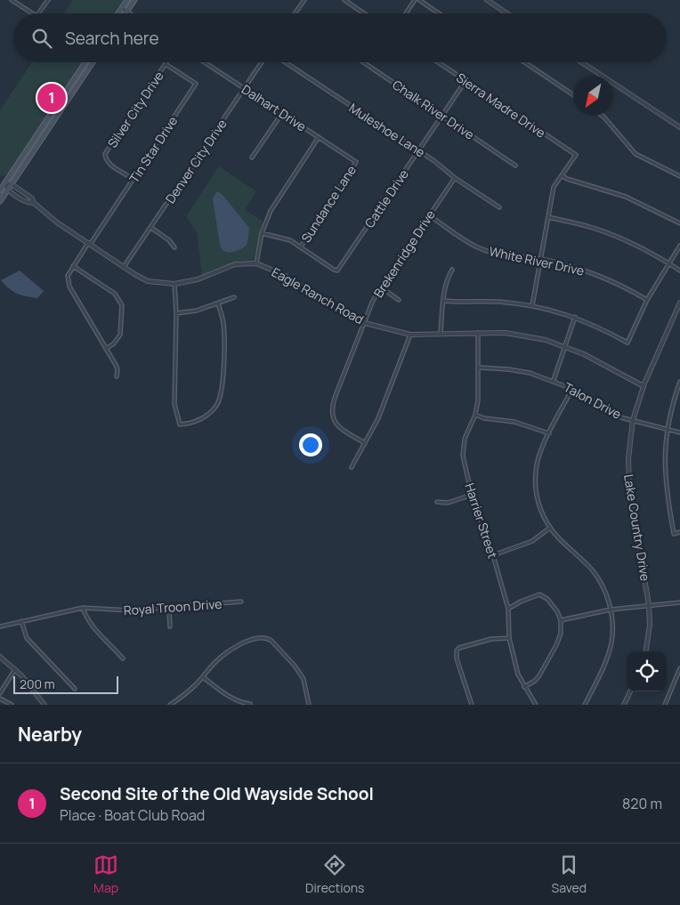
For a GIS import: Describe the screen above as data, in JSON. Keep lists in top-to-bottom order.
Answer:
{
  "streets": {
    "street": [
      "Sierra Madre Drive",
      "Dalhart Drive",
      "Silver City Drive",
      "Chalk River Drive",
      "Muleshoe Lane",
      "Tin Star Drive",
      "Denver City Drive",
      "Cattle Drive",
      "Sundance Lane",
      "Brekenridge Drive",
      "White River Drive",
      "Eagle Ranch Road",
      "Talon Drive",
      "Harrier Street",
      "Lake Country Drive",
      "Royal Troon Drive"
    ]
  },
  "crossings": [
    ["Sierra Madre Drive", "Cattle Drive"],
    ["Dalhart Drive", "Denver City Drive"],
    ["Dalhart Drive", "Sundance Lane"],
    ["Silver City Drive", "Tin Star Drive"],
    ["Chalk River Drive", "Cattle Drive"],
    ["Muleshoe Lane", "Cattle Drive"],
    ["Muleshoe Lane", "Brekenridge Drive"],
    ["Tin Star Drive", "Eagle Ranch Road"],
    ["Denver City Drive", "Eagle Ranch Road"],
    ["Cattle Drive", "Sundance Lane"],
    ["Brekenridge Drive", "White River Drive"],
    ["Brekenridge Drive", "Eagle Ranch Road"],
    ["Eagle Ranch Road", "Harrier Street"],
    ["Eagle Ranch Road", "Lake Country Drive"],
    ["Talon Drive", "Harrier Street"],
    ["Talon Drive", "Lake Country Drive"]
  ],
  "scale_bar": "200 m",
  "north": "bottom left",
  "page": {
    "search": "Search here",
    "pins": "1",
    "scale": "200 m",
    "heading": "Nearby",
    "list": [
      {
        "mark": "1",
        "name": "Second Site of the Old Wayside School",
        "note": "Place · Boat Club Road",
        "value": "820 m"
      }
    ],
    "nav": ["Map", "Directions", "Saved"]
  }
}
